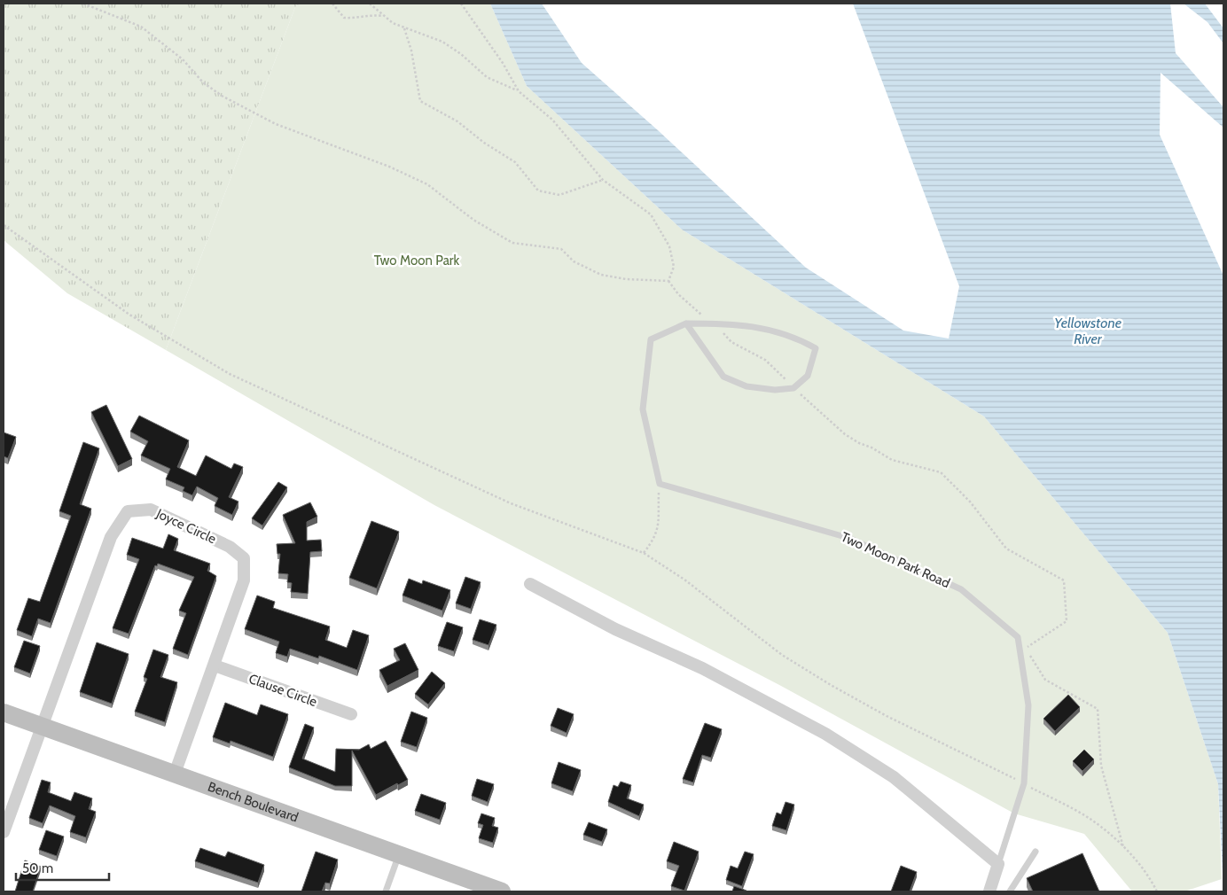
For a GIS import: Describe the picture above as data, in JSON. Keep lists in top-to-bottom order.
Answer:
{
  "streets": {
    "main road": ["Bench Boulevard"],
    "street": ["Joyce Circle", "Two Moon Park Road", "Clause Circle"]
  },
  "crossings": [
    ["Joyce Circle", "Clause Circle"],
    ["Joyce Circle", "Bench Boulevard"]
  ],
  "water": ["Yellowstone River"],
  "parks": ["Two Moon Park"],
  "scale_bar": "50 m"
}
